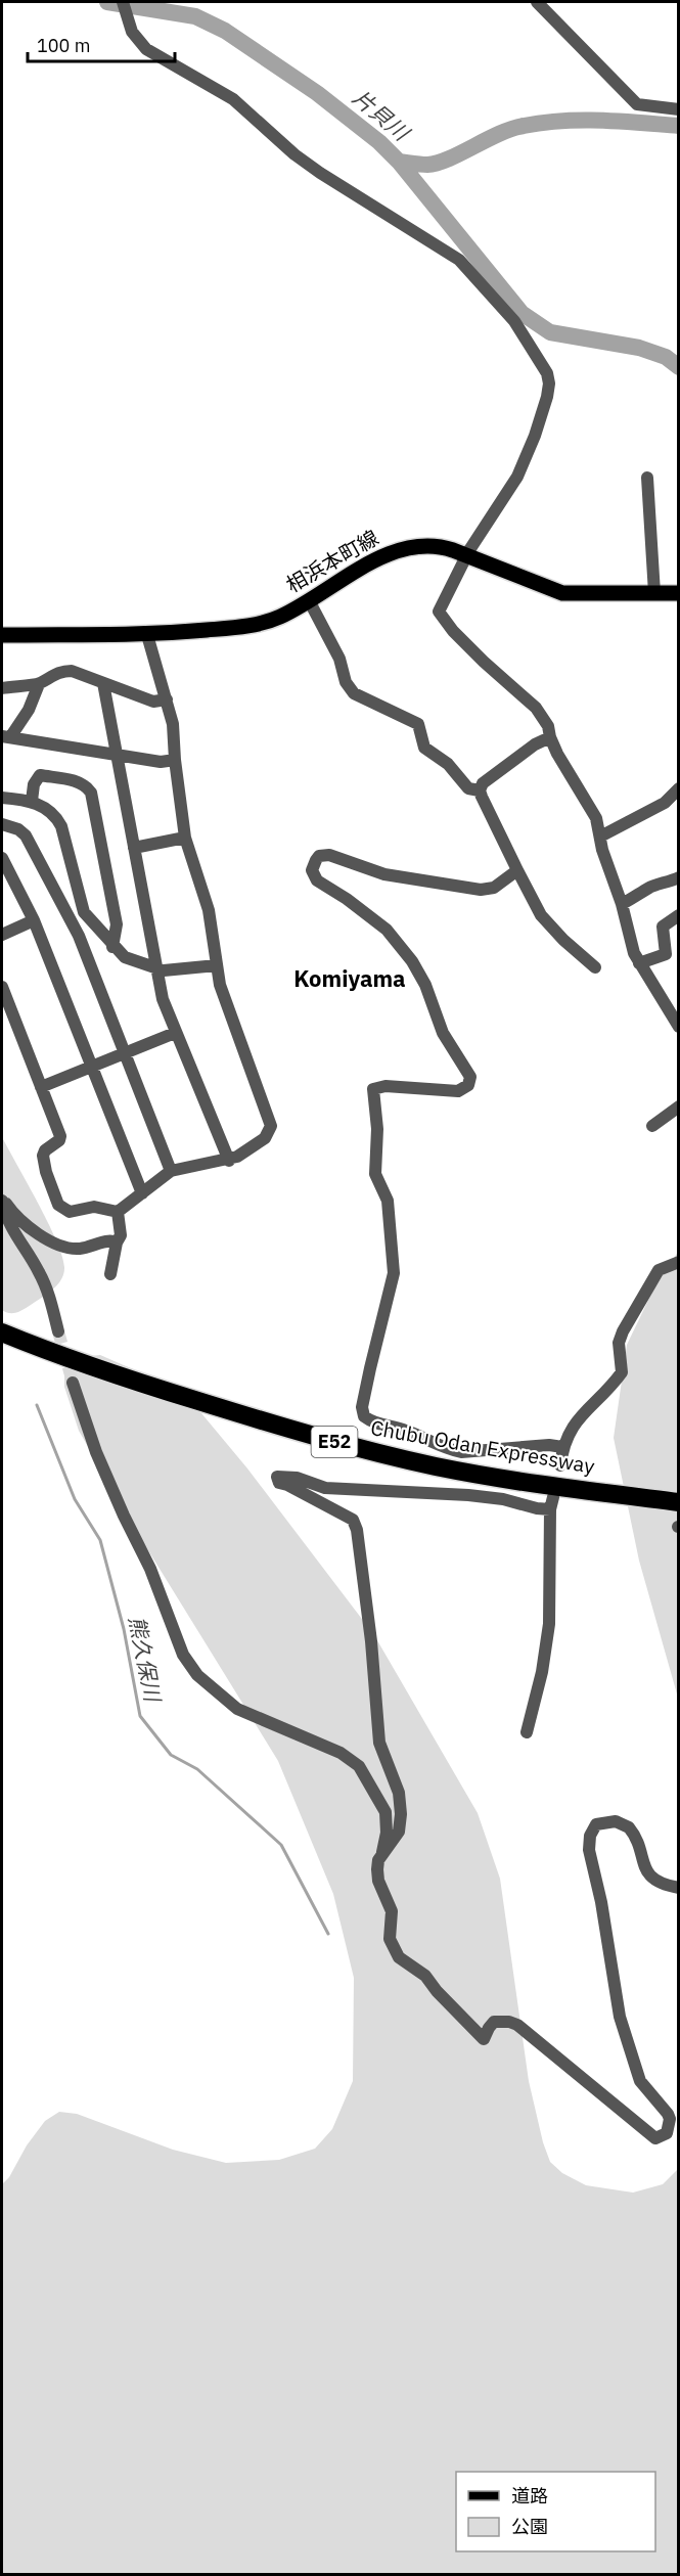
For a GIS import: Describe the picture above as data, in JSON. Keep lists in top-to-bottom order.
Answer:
{
  "streets": {
    "highway": ["E52", "Chubu Odan Expressway"],
    "main road": ["相浜本町線"]
  },
  "districts": ["Komiyama"],
  "water": ["片貝川", "熊久保川"],
  "legend": ["道路", "公園"],
  "scale_bar": "100 m"
}
